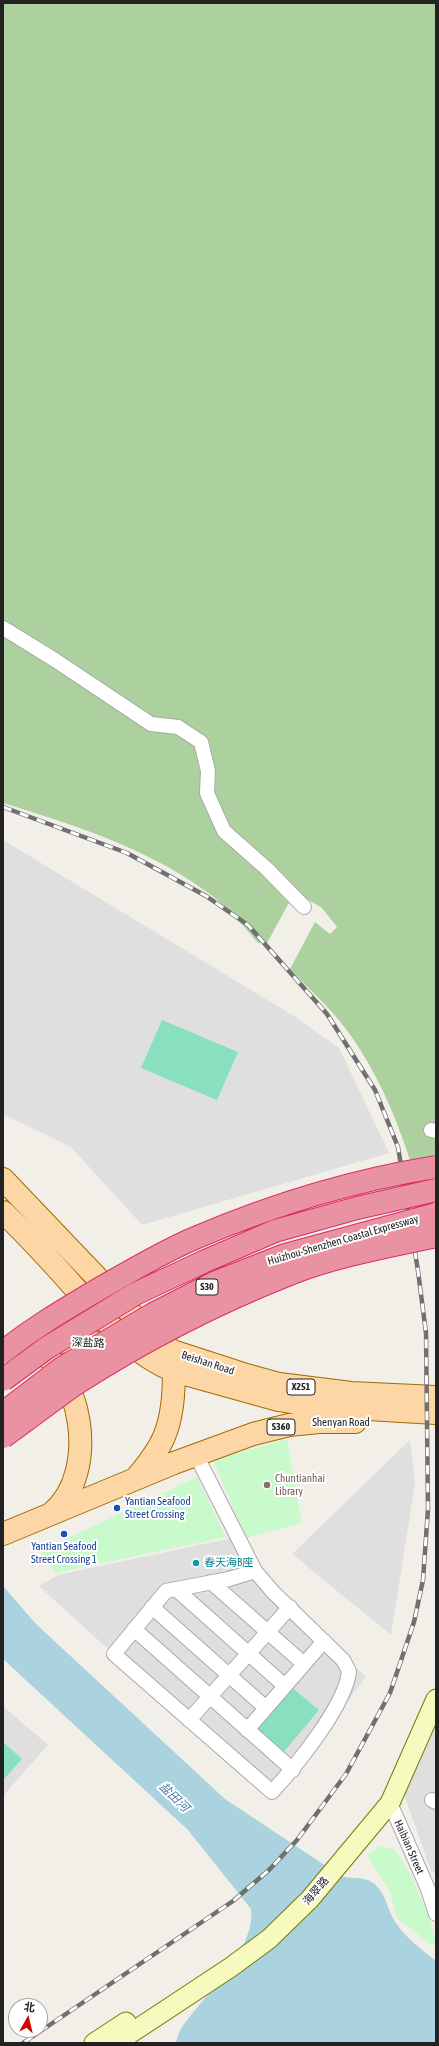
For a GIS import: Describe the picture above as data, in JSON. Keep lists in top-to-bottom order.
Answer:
{
  "streets": {
    "highway": ["Huizhou-Shenzhen Coastal Expressway", "S30"],
    "main road": [
      "深盐路",
      "Beishan Road",
      "X251",
      "Shenyan Road",
      "S360"
    ],
    "street": ["Haibian Street", "海翠路"]
  },
  "crossings": [
    ["深盐路", "Beishan Road"],
    ["Shenyan Road", "S360"],
    ["Haibian Street", "海翠路"]
  ],
  "water": ["盐田河"],
  "places": [
    "Chuntianhai Library",
    "Yantian Seafood Street Crossing",
    "Yantian Seafood Street Crossing 1",
    "春天海B座"
  ],
  "north": "top"
}
